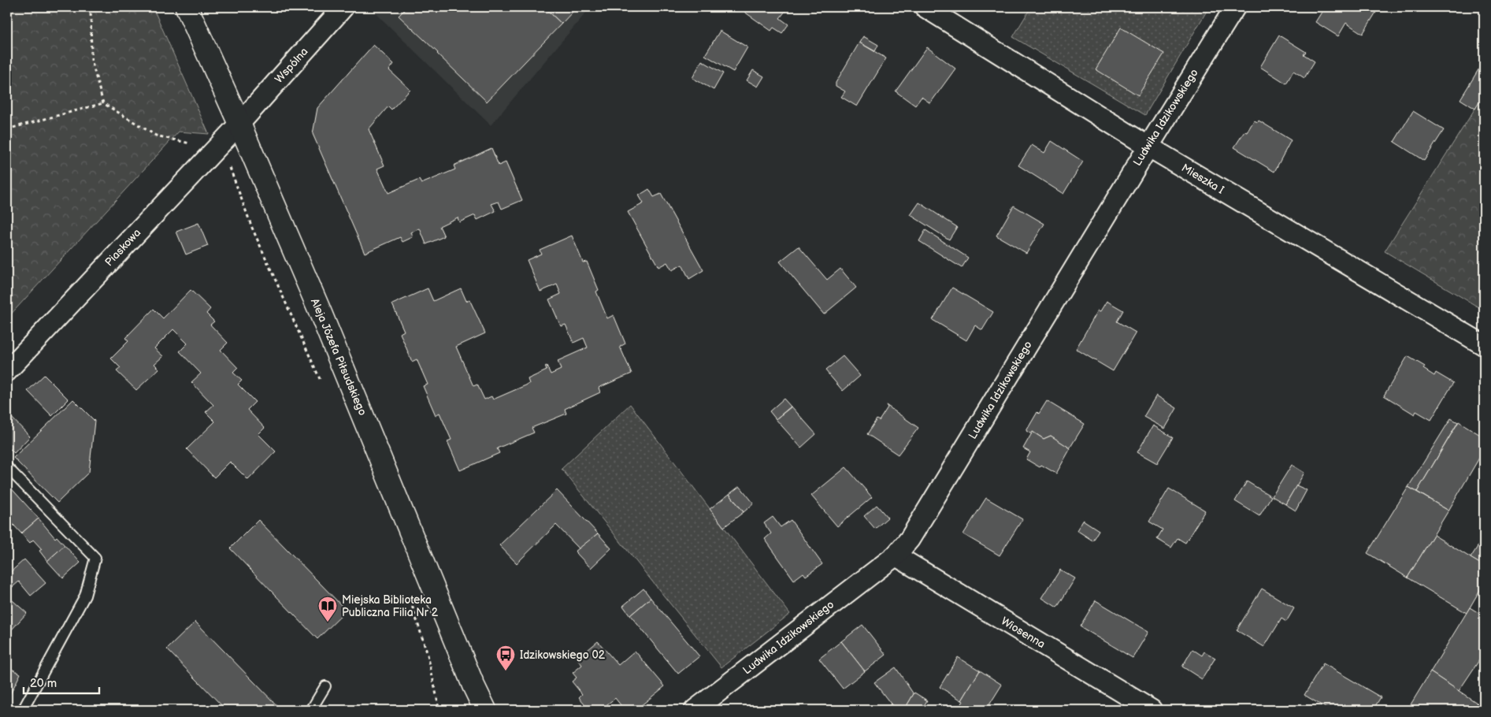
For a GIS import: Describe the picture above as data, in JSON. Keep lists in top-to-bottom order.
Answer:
{
  "streets": {
    "main road": ["Aleja Józefa Piłsudskiego"],
    "street": [
      "Wspólna",
      "Ludwika Idzikowskiego",
      "Mieszka I",
      "Piaskowa",
      "Wiosenna"
    ]
  },
  "crossings": [
    ["Wspólna", "Piaskowa"],
    ["Wspólna", "Aleja Józefa Piłsudskiego"],
    ["Ludwika Idzikowskiego", "Mieszka I"],
    ["Ludwika Idzikowskiego", "Wiosenna"],
    ["Piaskowa", "Aleja Józefa Piłsudskiego"]
  ],
  "places": {
    "library": ["Miejska Biblioteka Publiczna Filia Nr 2"],
    "bus stop": ["Idzikowskiego 02"]
  },
  "scale_bar": "20 m"
}
